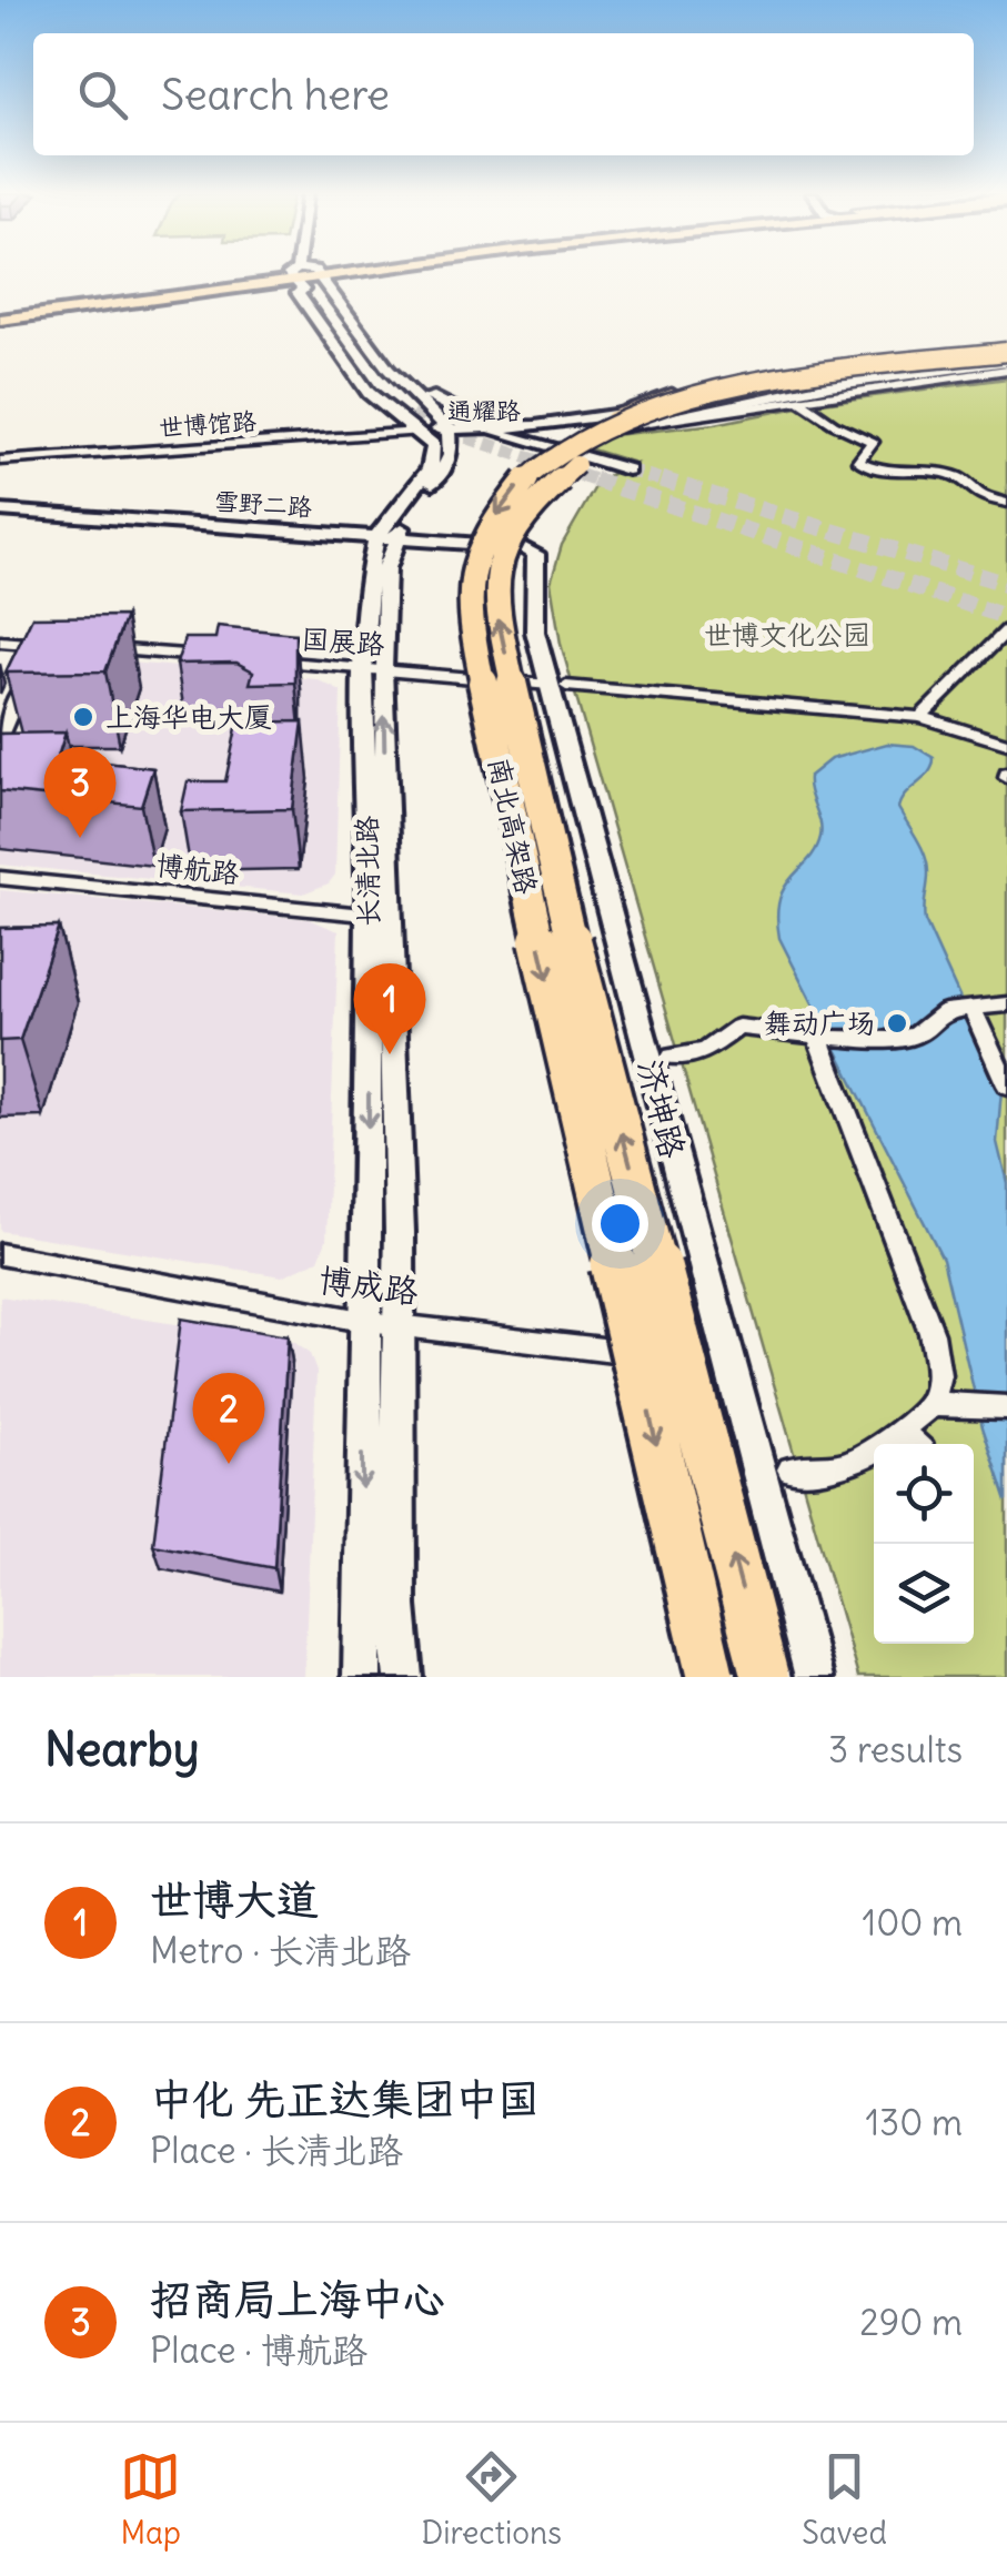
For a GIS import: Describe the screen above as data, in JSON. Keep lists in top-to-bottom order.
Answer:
{
  "streets": {
    "highway": ["南北高架路"],
    "main road": [
      "通耀路",
      "雪野二路",
      "长清北路",
      "济坤路"
    ],
    "street": [
      "世博馆路",
      "国展路",
      "博航路",
      "博成路"
    ]
  },
  "crossings": [
    ["通耀路", "世博馆路"],
    ["通耀路", "南北高架路"],
    ["通耀路", "长清北路"],
    ["世博馆路", "长清北路"],
    ["雪野二路", "长清北路"],
    ["雪野二路", "济坤路"],
    ["国展路", "长清北路"],
    ["国展路", "济坤路"],
    ["博航路", "长清北路"],
    ["长清北路", "博成路"],
    ["济坤路", "博成路"]
  ],
  "parks": ["世博文化公园"],
  "places": ["上海华电大厦", "舞动广场"],
  "page": {
    "search": "Search here",
    "pins": ["3", "1", "2"],
    "heading": ["Nearby", "3 results"],
    "list": [
      {
        "mark": "1",
        "name": "世博大道",
        "note": "Metro · 长清北路",
        "value": "100 m"
      },
      {
        "mark": "2",
        "name": "中化 先正达集团中国",
        "note": "Place · 长清北路",
        "value": "130 m"
      },
      {
        "mark": "3",
        "name": "招商局上海中心",
        "note": "Place · 博航路",
        "value": "290 m"
      }
    ],
    "nav": ["Map", "Directions", "Saved"]
  }
}
